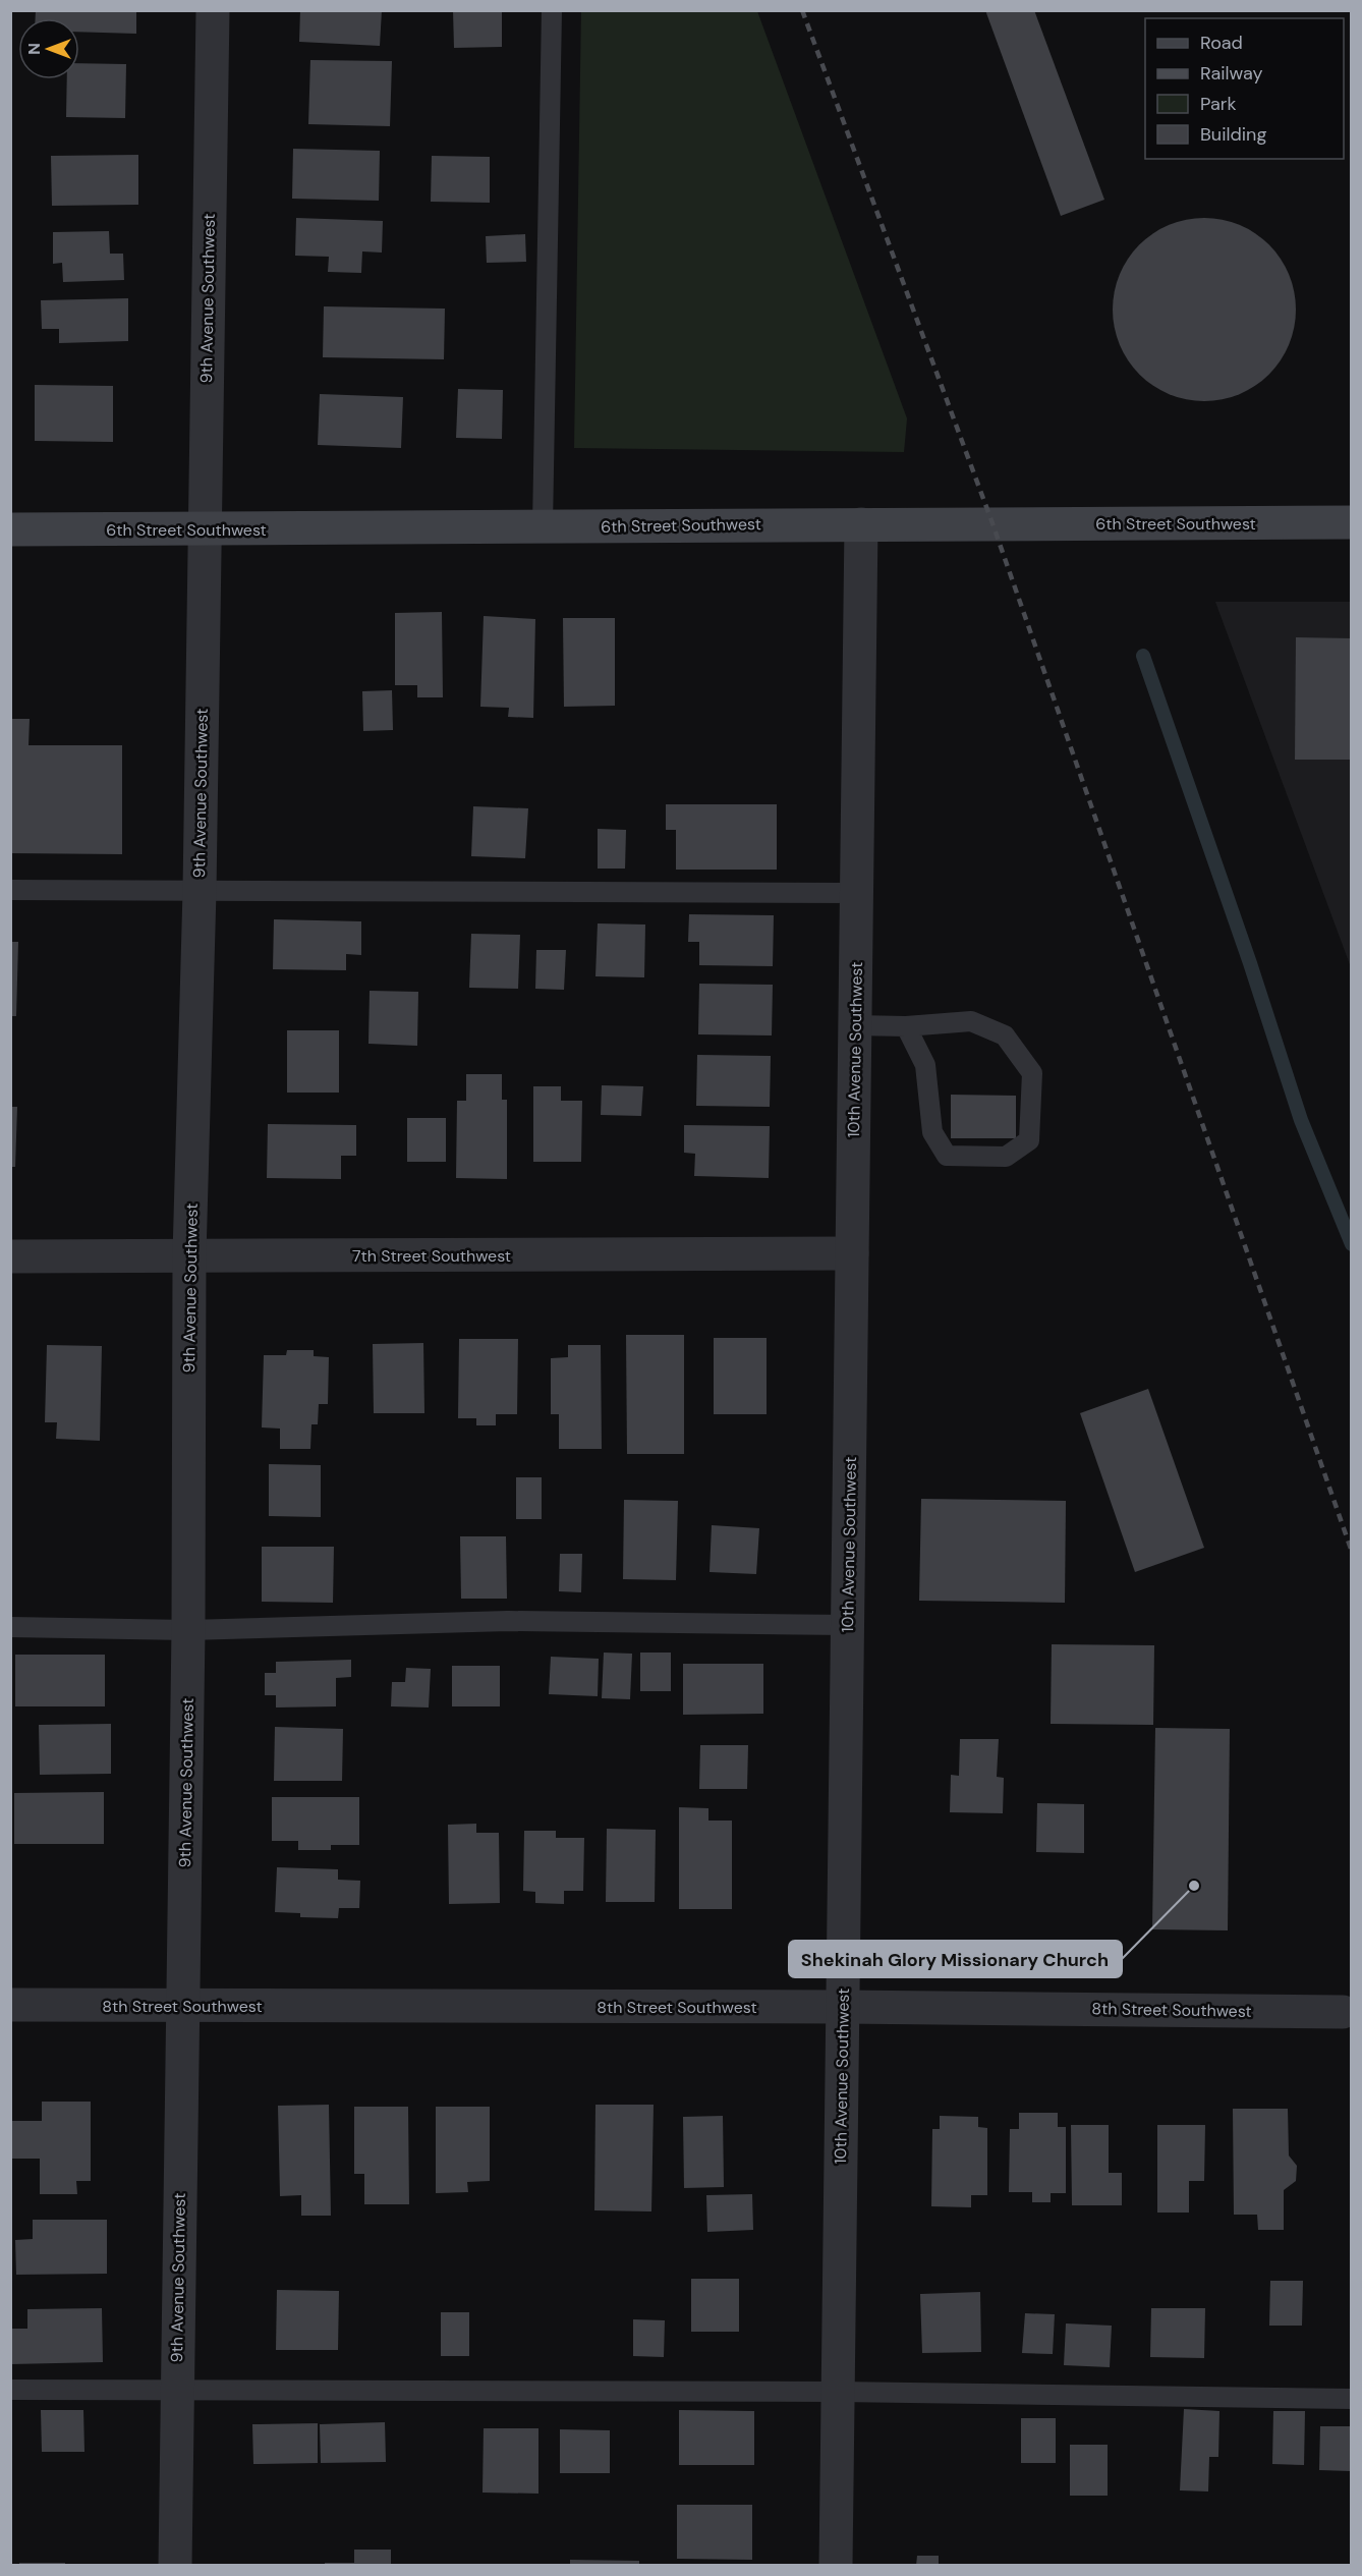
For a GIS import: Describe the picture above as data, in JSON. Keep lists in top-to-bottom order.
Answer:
{
  "streets": {
    "main road": ["6th Street Southwest"],
    "street": [
      "9th Avenue Southwest",
      "10th Avenue Southwest",
      "7th Street Southwest",
      "8th Street Southwest"
    ]
  },
  "crossings": [
    ["9th Avenue Southwest", "6th Street Southwest"],
    ["9th Avenue Southwest", "7th Street Southwest"],
    ["9th Avenue Southwest", "8th Street Southwest"],
    ["6th Street Southwest", "10th Avenue Southwest"],
    ["10th Avenue Southwest", "7th Street Southwest"],
    ["10th Avenue Southwest", "8th Street Southwest"]
  ],
  "places": ["Shekinah Glory Missionary Church"],
  "legend": [
    "Road",
    "Railway",
    "Park",
    "Building"
  ],
  "north": "left"
}
